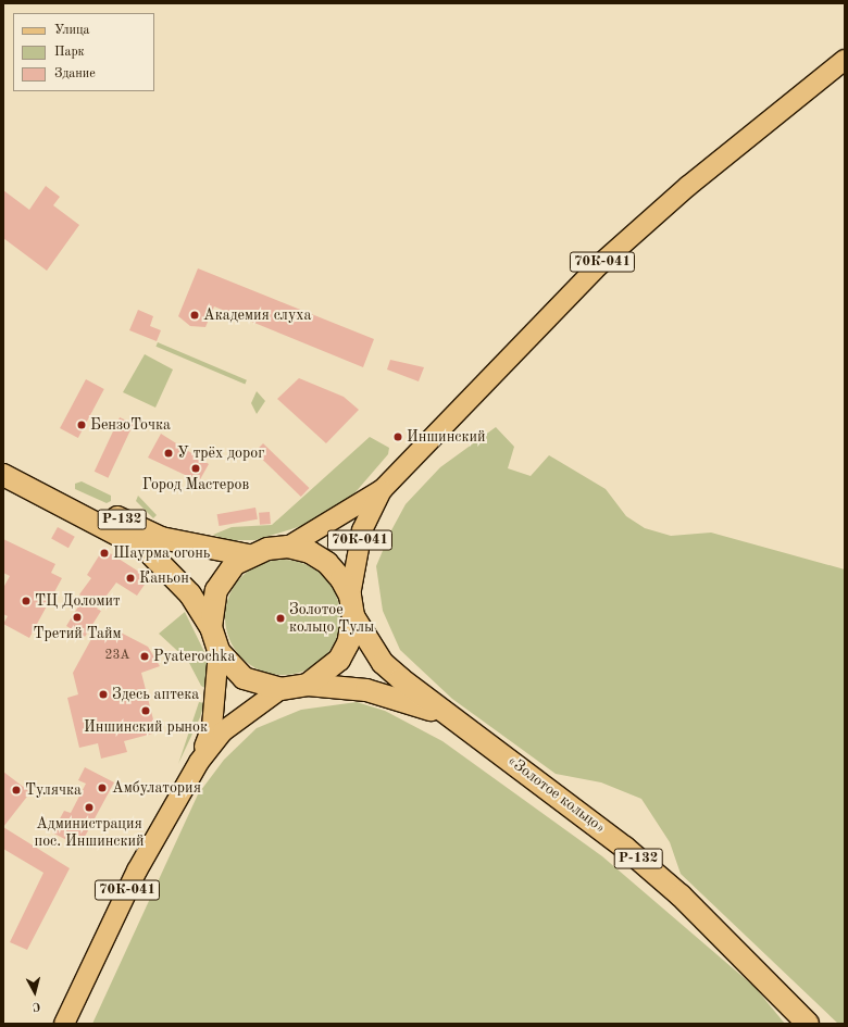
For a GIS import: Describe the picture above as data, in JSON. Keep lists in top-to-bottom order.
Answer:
{
  "streets": {
    "highway": ["Р-132", "«Золотое кольцо»"],
    "main road": ["70К-041"]
  },
  "crossings": [
    ["70К-041", "Р-132"],
    ["70К-041", "«Золотое кольцо»"],
    ["Р-132", "«Золотое кольцо»"]
  ],
  "places": [
    "Академия слуха",
    "БензоТочка",
    "Иншинский",
    "У трёх дорог",
    "Город Мастеров",
    "Шаурма огонь",
    "Каньон",
    "ТЦ Доломит",
    "Третий Тайм",
    "Золотое кольцо Тулы",
    "Pyaterochka",
    "Здесь аптека",
    "Иншинский рынок",
    "Амбулатория",
    "Тулячка",
    "Администрация пос. Иншинский"
  ],
  "house_numbers": ["23А"],
  "legend": ["Улица", "Парк", "Здание"],
  "north": "bottom"
}
